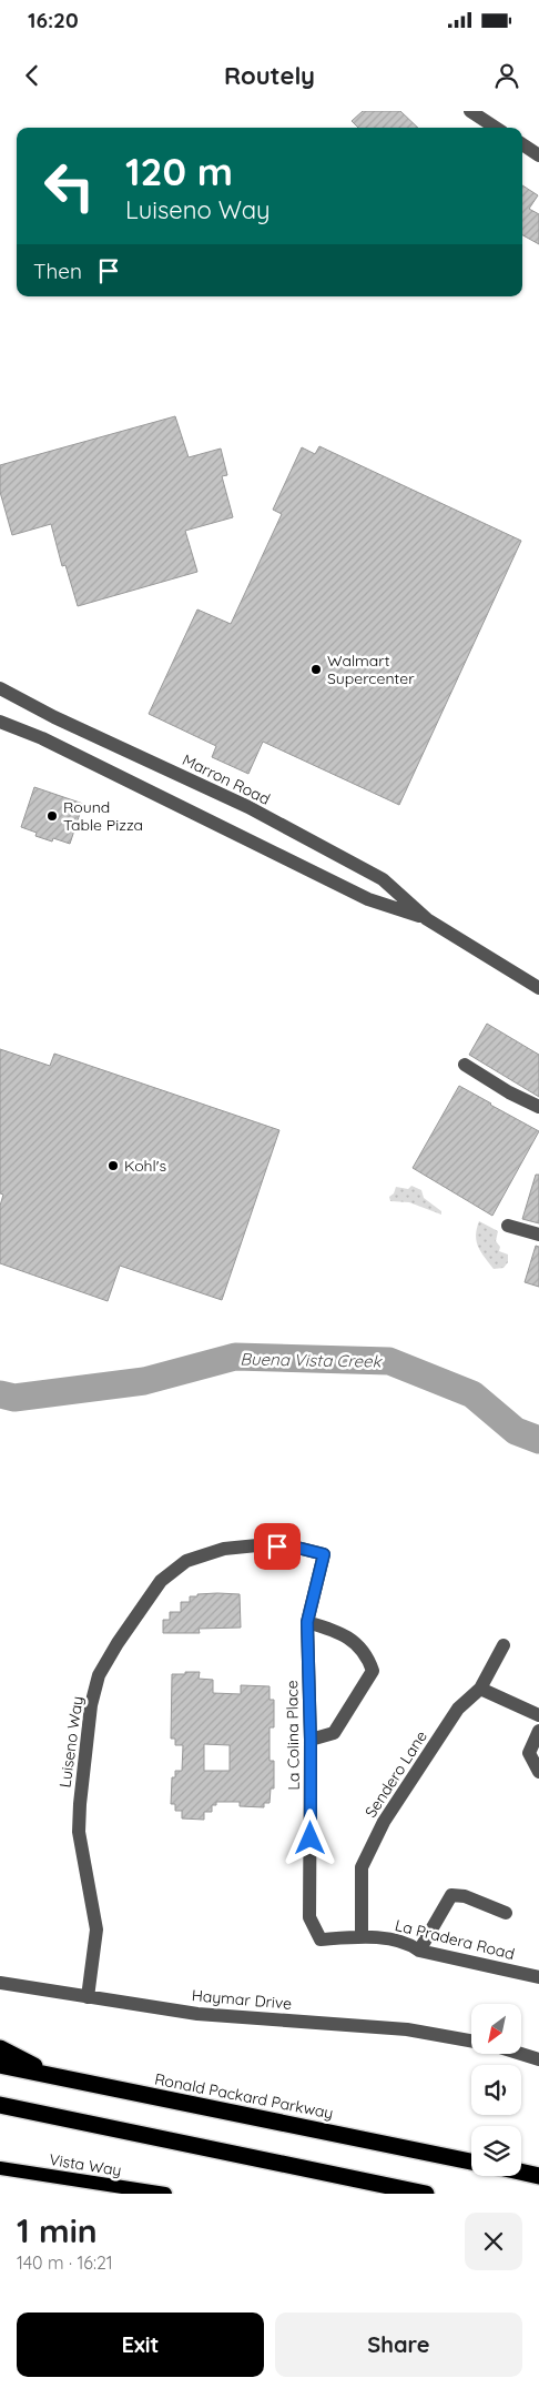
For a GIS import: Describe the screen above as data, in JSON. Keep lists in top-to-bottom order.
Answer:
{
  "streets": {
    "highway": ["Ronald Packard Parkway"],
    "main road": ["Vista Way"],
    "street": [
      "Marron Road",
      "La Colina Place",
      "Luiseno Way",
      "Sendero Lane",
      "La Pradera Road",
      "Haymar Drive"
    ]
  },
  "crossings": [
    ["La Colina Place", "Luiseno Way"],
    ["La Colina Place", "La Pradera Road"],
    ["Luiseno Way", "Haymar Drive"],
    ["Sendero Lane", "La Pradera Road"]
  ],
  "water": ["Buena Vista Creek"],
  "places": ["Walmart Supercenter", "Round Table Pizza", "Kohl's"],
  "north": "bottom left",
  "page": {
    "status": "16:20",
    "header": "Routely",
    "turn": ["120 m", "Luiseno Way"],
    "then": "Then",
    "heading": ["1 min", "140 m · 16:21"],
    "buttons": ["Exit", "Share"]
  }
}
